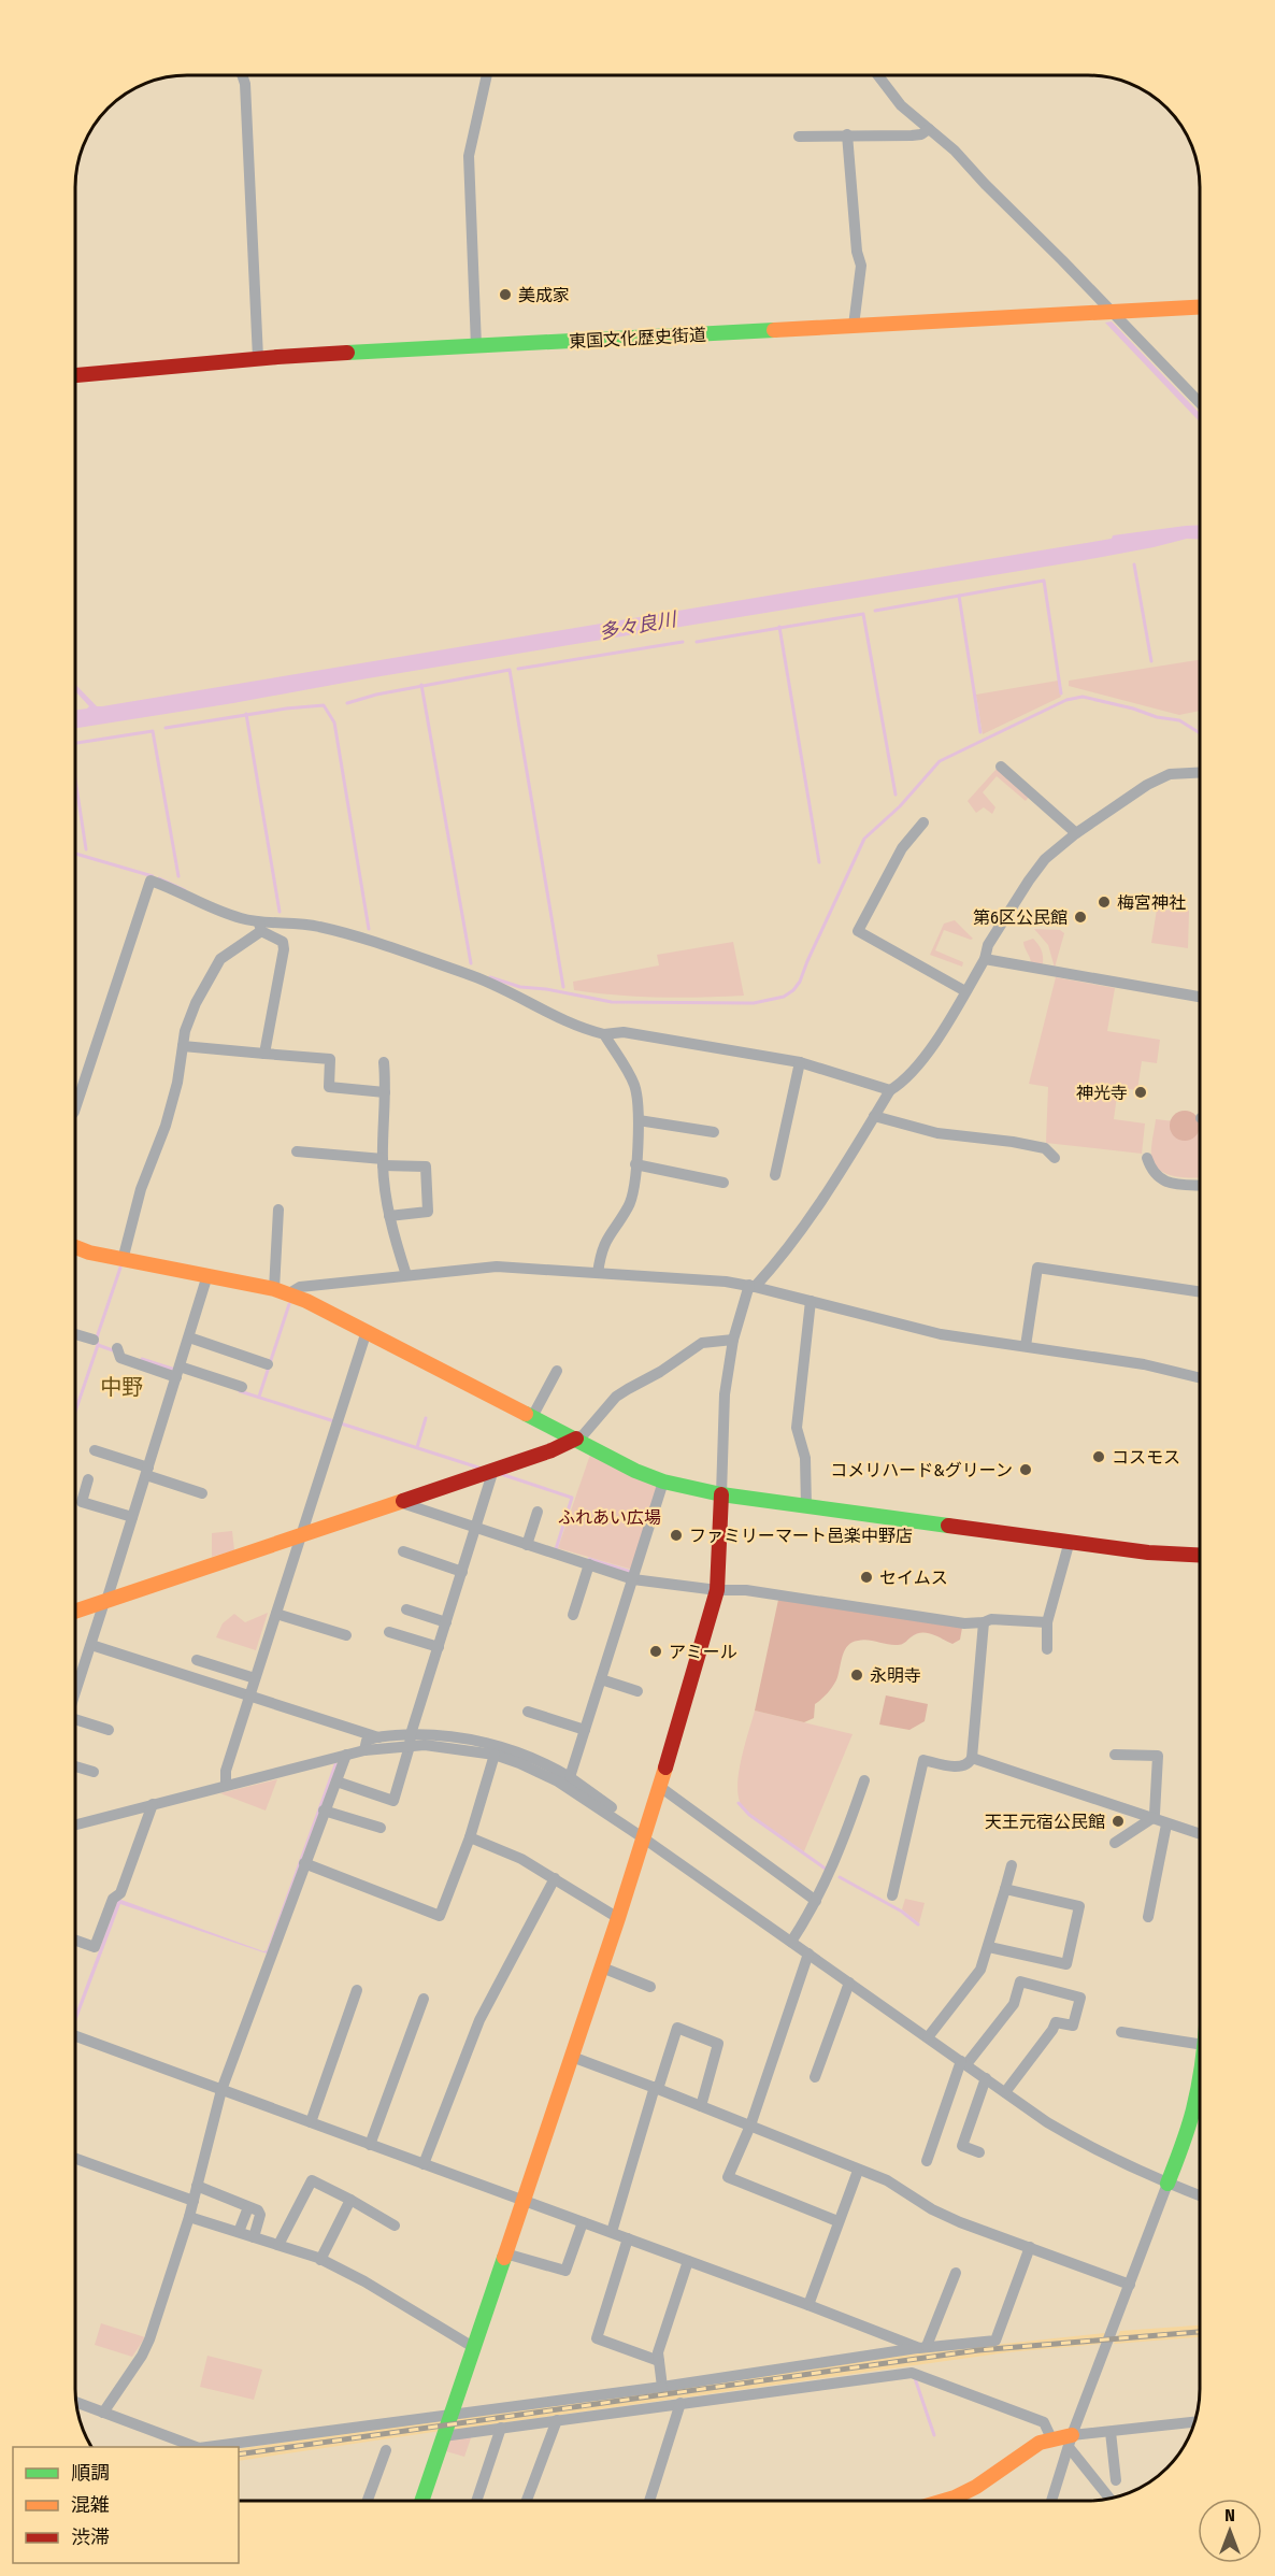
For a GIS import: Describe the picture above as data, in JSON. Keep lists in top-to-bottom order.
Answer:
{
  "streets": {
    "main road": ["東国文化歴史街道"]
  },
  "districts": ["中野"],
  "water": ["多々良川"],
  "parks": ["ふれあい広場"],
  "places": [
    "美成家",
    "梅宮神社",
    "第6区公民館",
    "神光寺",
    "コスモス",
    "コメリハード&グリーン",
    "ファミリーマート邑楽中野店",
    "セイムス",
    "アミール",
    "永明寺",
    "天王元宿公民館"
  ],
  "legend": ["順調", "混雑", "渋滞"],
  "north": "top"
}
